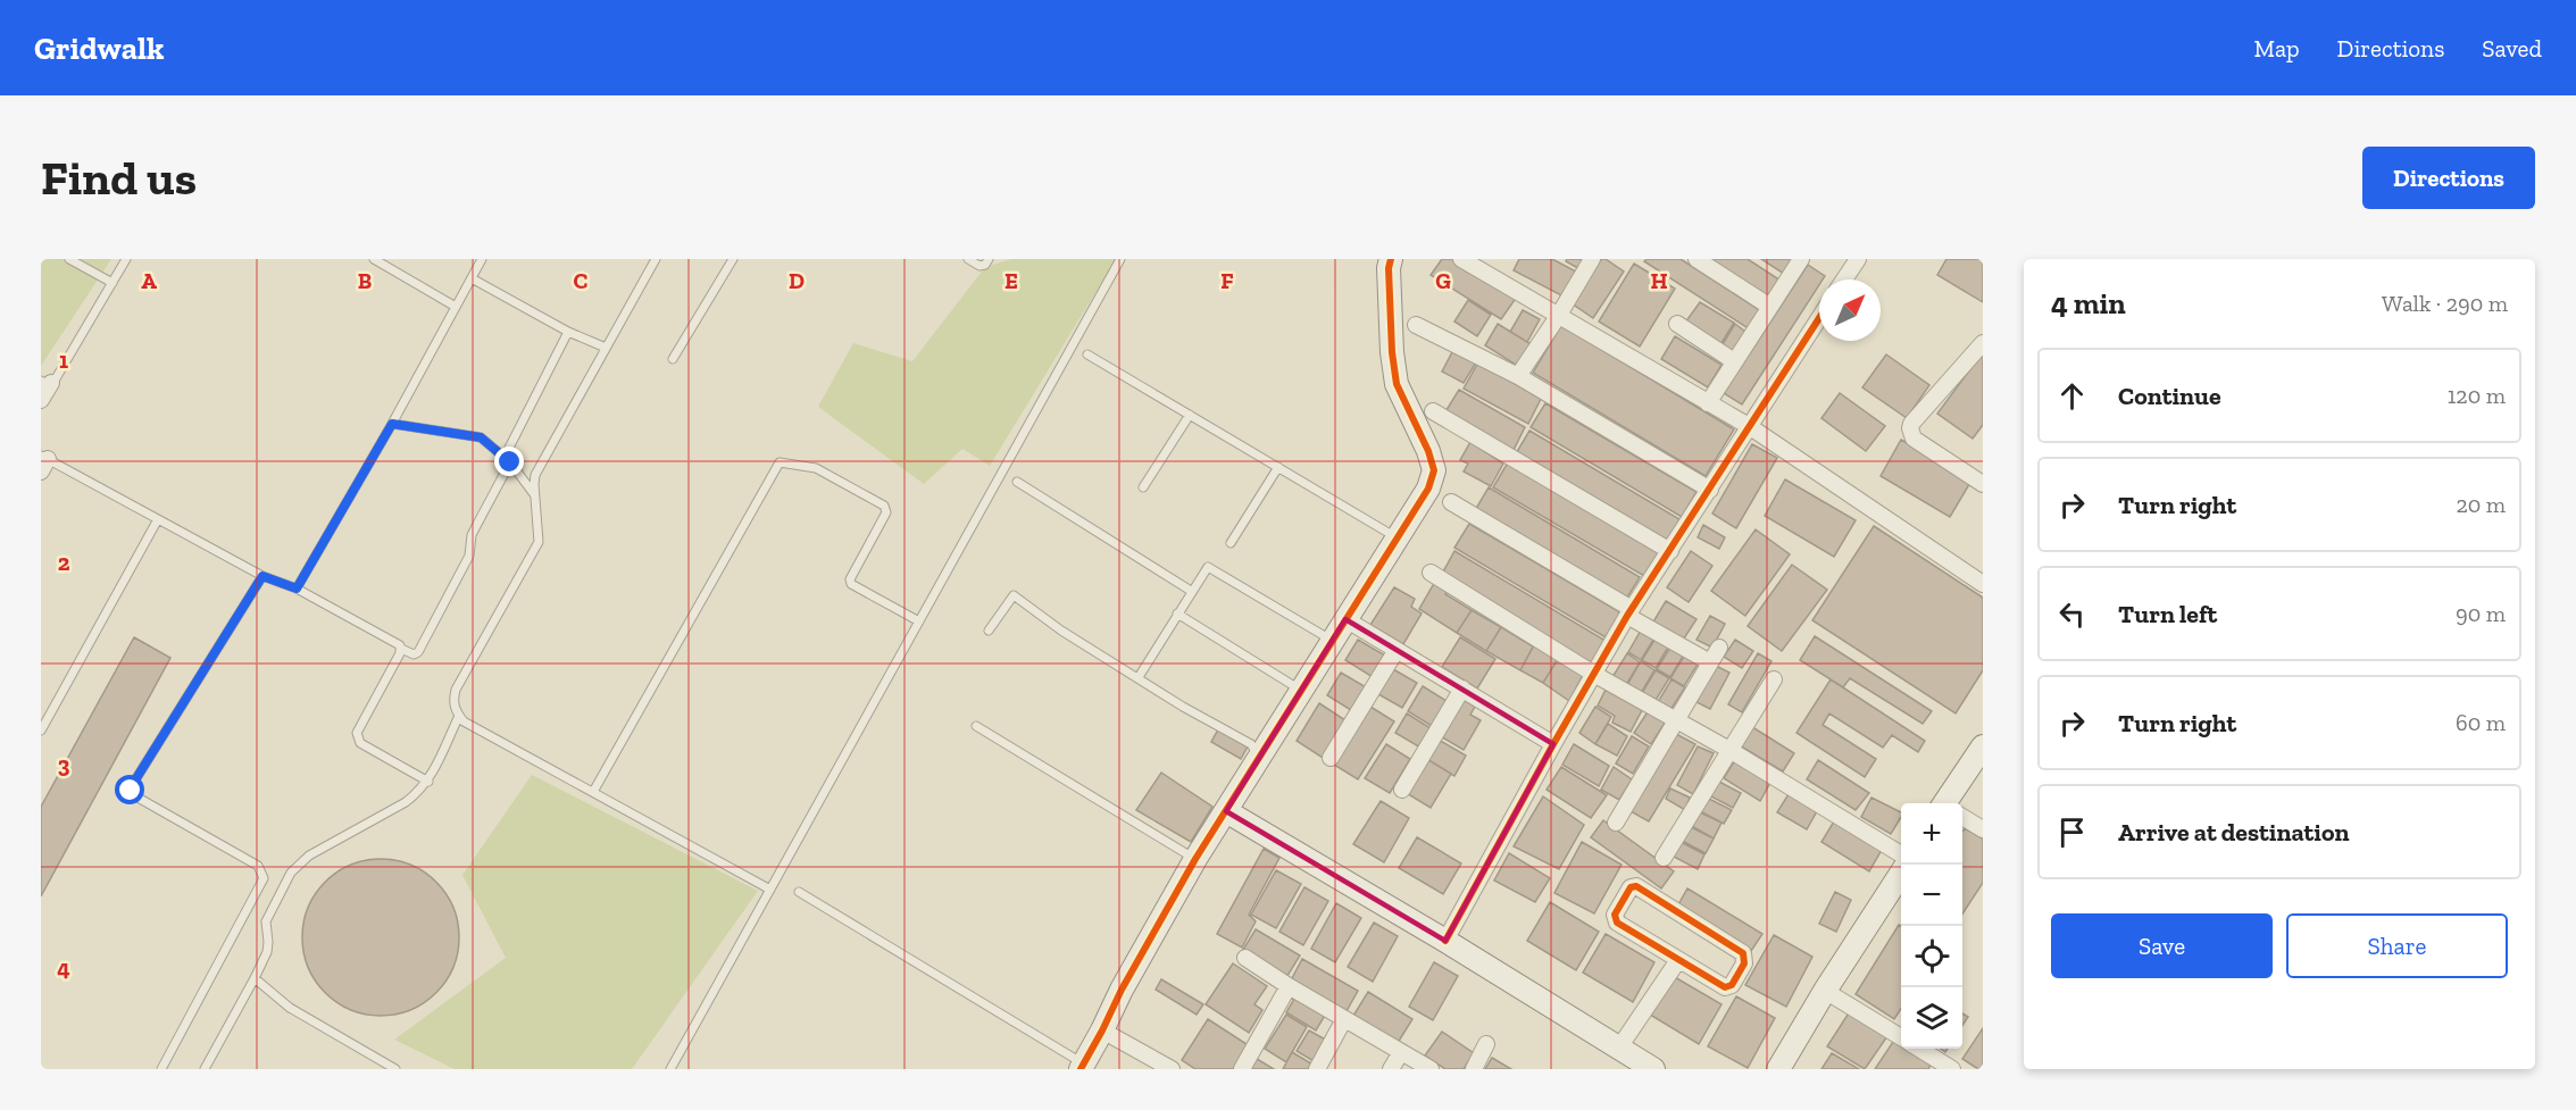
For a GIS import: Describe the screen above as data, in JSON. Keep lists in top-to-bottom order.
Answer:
{
  "north": "top right",
  "page": {
    "header": "Gridwalk",
    "nav": ["Map", "Directions", "Saved"],
    "buttons": [
      "Directions",
      ["Save", "Share"]
    ],
    "title": "Find us",
    "heading": ["4 min", "Walk · 290 m"],
    "list": [
      ["Continue", "120 m"],
      ["Turn right", "20 m"],
      ["Turn left", "90 m"],
      ["Turn right", "60 m"],
      "Arrive at destination"
    ],
    "map_buttons": ["+", "−"]
  },
  "grid": {
    "columns": [
      "A",
      "B",
      "C",
      "D",
      "E",
      "F",
      "G",
      "H"
    ],
    "rows": [
      "1",
      "2",
      "3",
      "4"
    ]
  }
}
